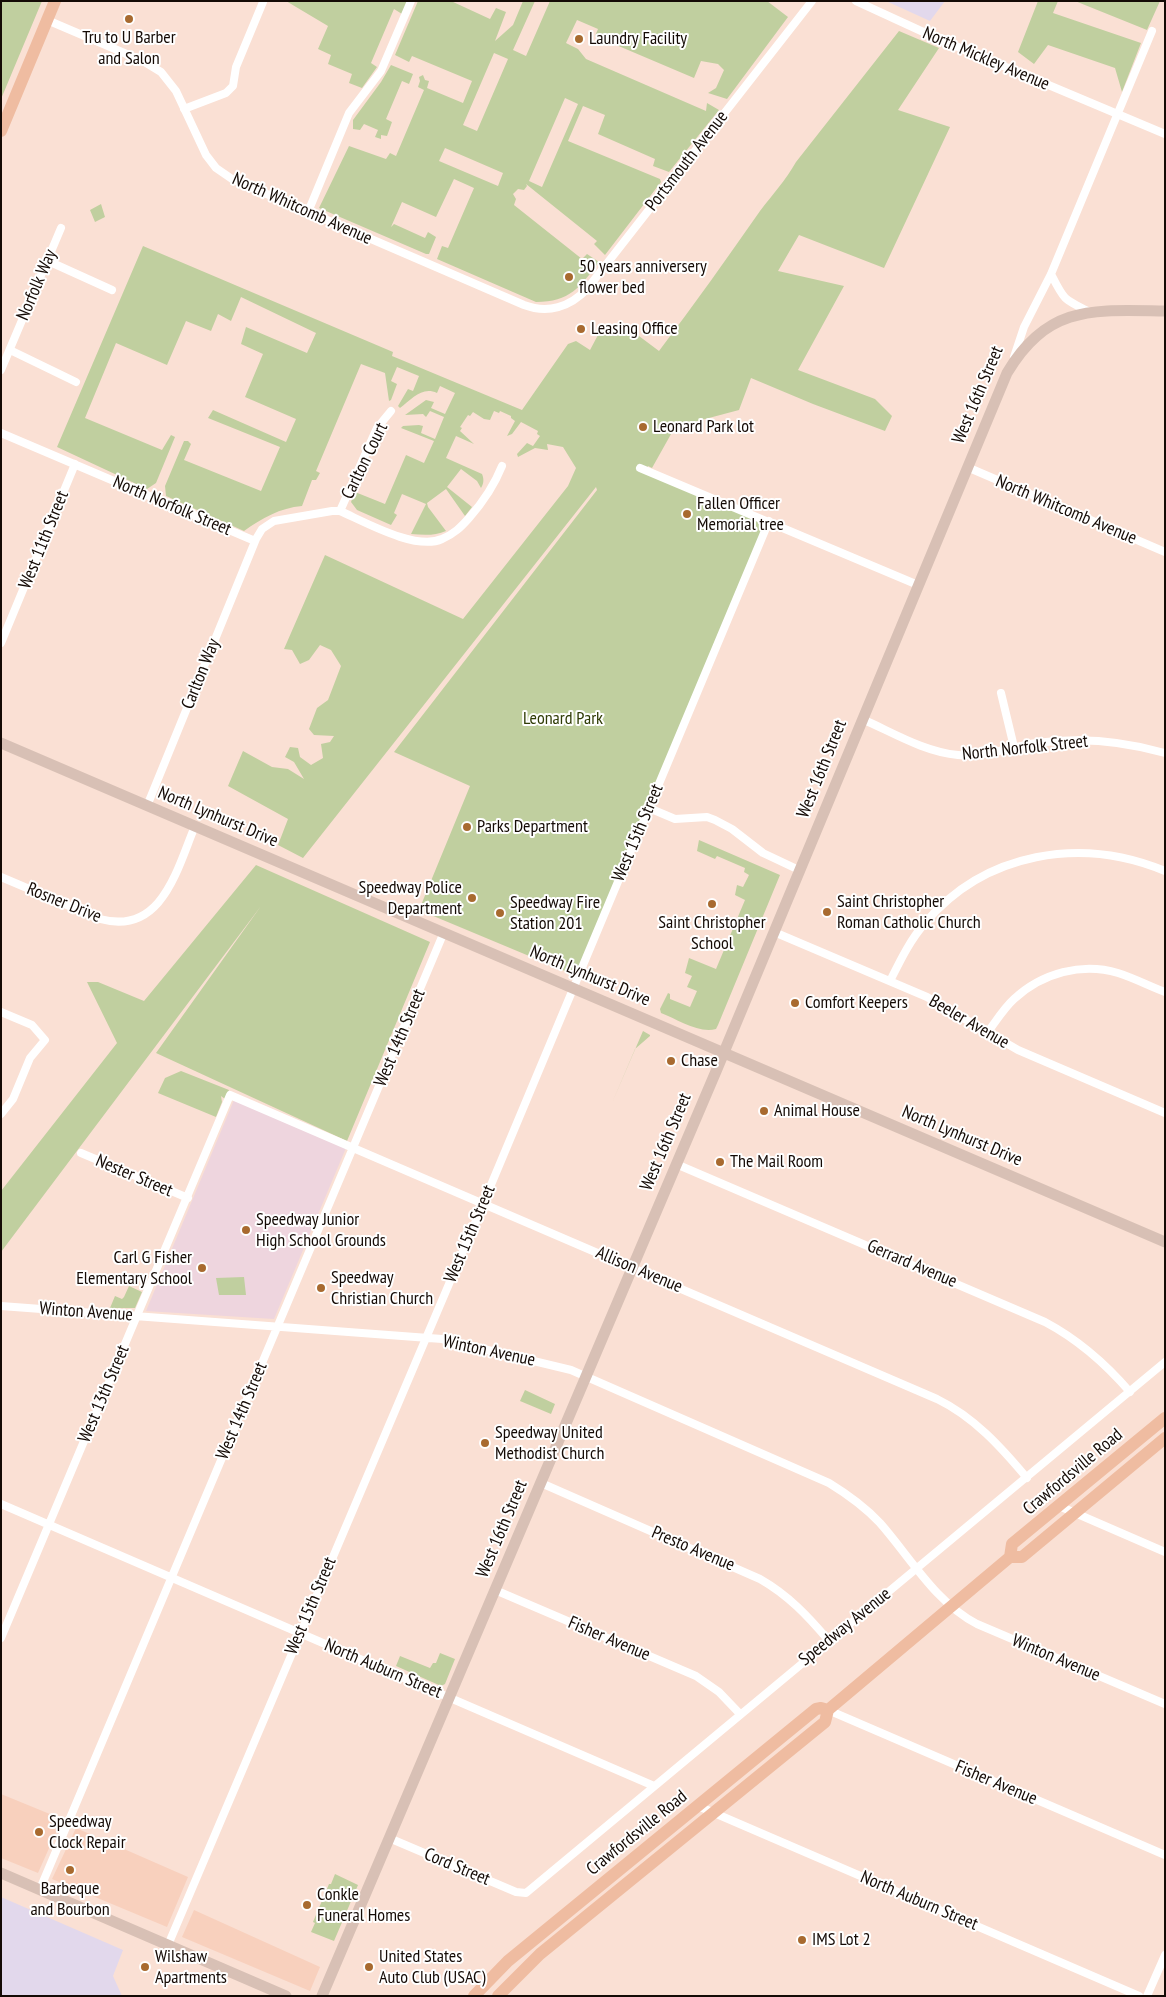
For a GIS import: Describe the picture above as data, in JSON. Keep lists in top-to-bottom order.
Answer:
{
  "streets": {
    "main road": ["Crawfordsville Road"],
    "street": [
      "North Mickley Avenue",
      "Portsmouth Avenue",
      "North Whitcomb Avenue",
      "Norfolk Way",
      "West 16th Street",
      "Carlton Court",
      "North Norfolk Street",
      "West 11th Street",
      "Carlton Way",
      "North Lynhurst Drive",
      "West 15th Street",
      "Rosner Drive",
      "Beeler Avenue",
      "West 14th Street",
      "Nester Street",
      "Gerrard Avenue",
      "Allison Avenue",
      "Winton Avenue",
      "West 13th Street",
      "Presto Avenue",
      "Speedway Avenue",
      "Fisher Avenue",
      "North Auburn Street",
      "Cord Street"
    ]
  },
  "crossings": [
    ["North Mickley Avenue", "West 16th Street"],
    ["Portsmouth Avenue", "North Whitcomb Avenue"],
    ["North Whitcomb Avenue", "West 16th Street"],
    ["West 16th Street", "North Norfolk Street"],
    ["West 16th Street", "North Lynhurst Drive"],
    ["West 16th Street", "Beeler Avenue"],
    ["West 16th Street", "Gerrard Avenue"],
    ["West 16th Street", "Allison Avenue"],
    ["West 16th Street", "Winton Avenue"],
    ["West 16th Street", "Presto Avenue"],
    ["West 16th Street", "Fisher Avenue"],
    ["West 16th Street", "North Auburn Street"],
    ["West 16th Street", "Cord Street"],
    ["North Norfolk Street", "West 11th Street"],
    ["North Norfolk Street", "Carlton Way"],
    ["Carlton Way", "North Lynhurst Drive"],
    ["North Lynhurst Drive", "West 15th Street"],
    ["North Lynhurst Drive", "Rosner Drive"],
    ["North Lynhurst Drive", "West 14th Street"],
    ["West 15th Street", "Allison Avenue"],
    ["West 15th Street", "Winton Avenue"],
    ["West 15th Street", "North Auburn Street"],
    ["West 14th Street", "Allison Avenue"],
    ["West 14th Street", "Winton Avenue"],
    ["West 14th Street", "North Auburn Street"],
    ["Nester Street", "West 13th Street"],
    ["Gerrard Avenue", "Speedway Avenue"],
    ["Allison Avenue", "West 13th Street"],
    ["Allison Avenue", "Speedway Avenue"],
    ["Winton Avenue", "West 13th Street"],
    ["Winton Avenue", "Crawfordsville Road"],
    ["Winton Avenue", "Speedway Avenue"],
    ["West 13th Street", "North Auburn Street"],
    ["Crawfordsville Road", "Fisher Avenue"],
    ["Crawfordsville Road", "North Auburn Street"],
    ["Presto Avenue", "Speedway Avenue"],
    ["Speedway Avenue", "Fisher Avenue"],
    ["Speedway Avenue", "North Auburn Street"],
    ["Speedway Avenue", "Cord Street"]
  ],
  "parks": ["Leonard Park"],
  "places": [
    "Tru to U Barber and Salon",
    "Laundry Facility",
    "50 years anniversery flower bed",
    "Leasing Office",
    "Leonard Park lot",
    "Fallen Officer Memorial tree",
    "Parks Department",
    "Speedway Police Department",
    "Saint Christopher School",
    "Saint Christopher Roman Catholic Church",
    "Speedway Fire Station 201",
    "Comfort Keepers",
    "Chase",
    "Animal House",
    "The Mail Room",
    "Speedway Junior High School Grounds",
    "Carl G Fisher Elementary School",
    "Speedway Christian Church",
    "Speedway United Methodist Church",
    "Speedway Clock Repair",
    "Barbeque and Bourbon",
    "Conkle Funeral Homes",
    "IMS Lot 2",
    "Wilshaw Apartments",
    "United States Auto Club (USAC)"
  ]
}
